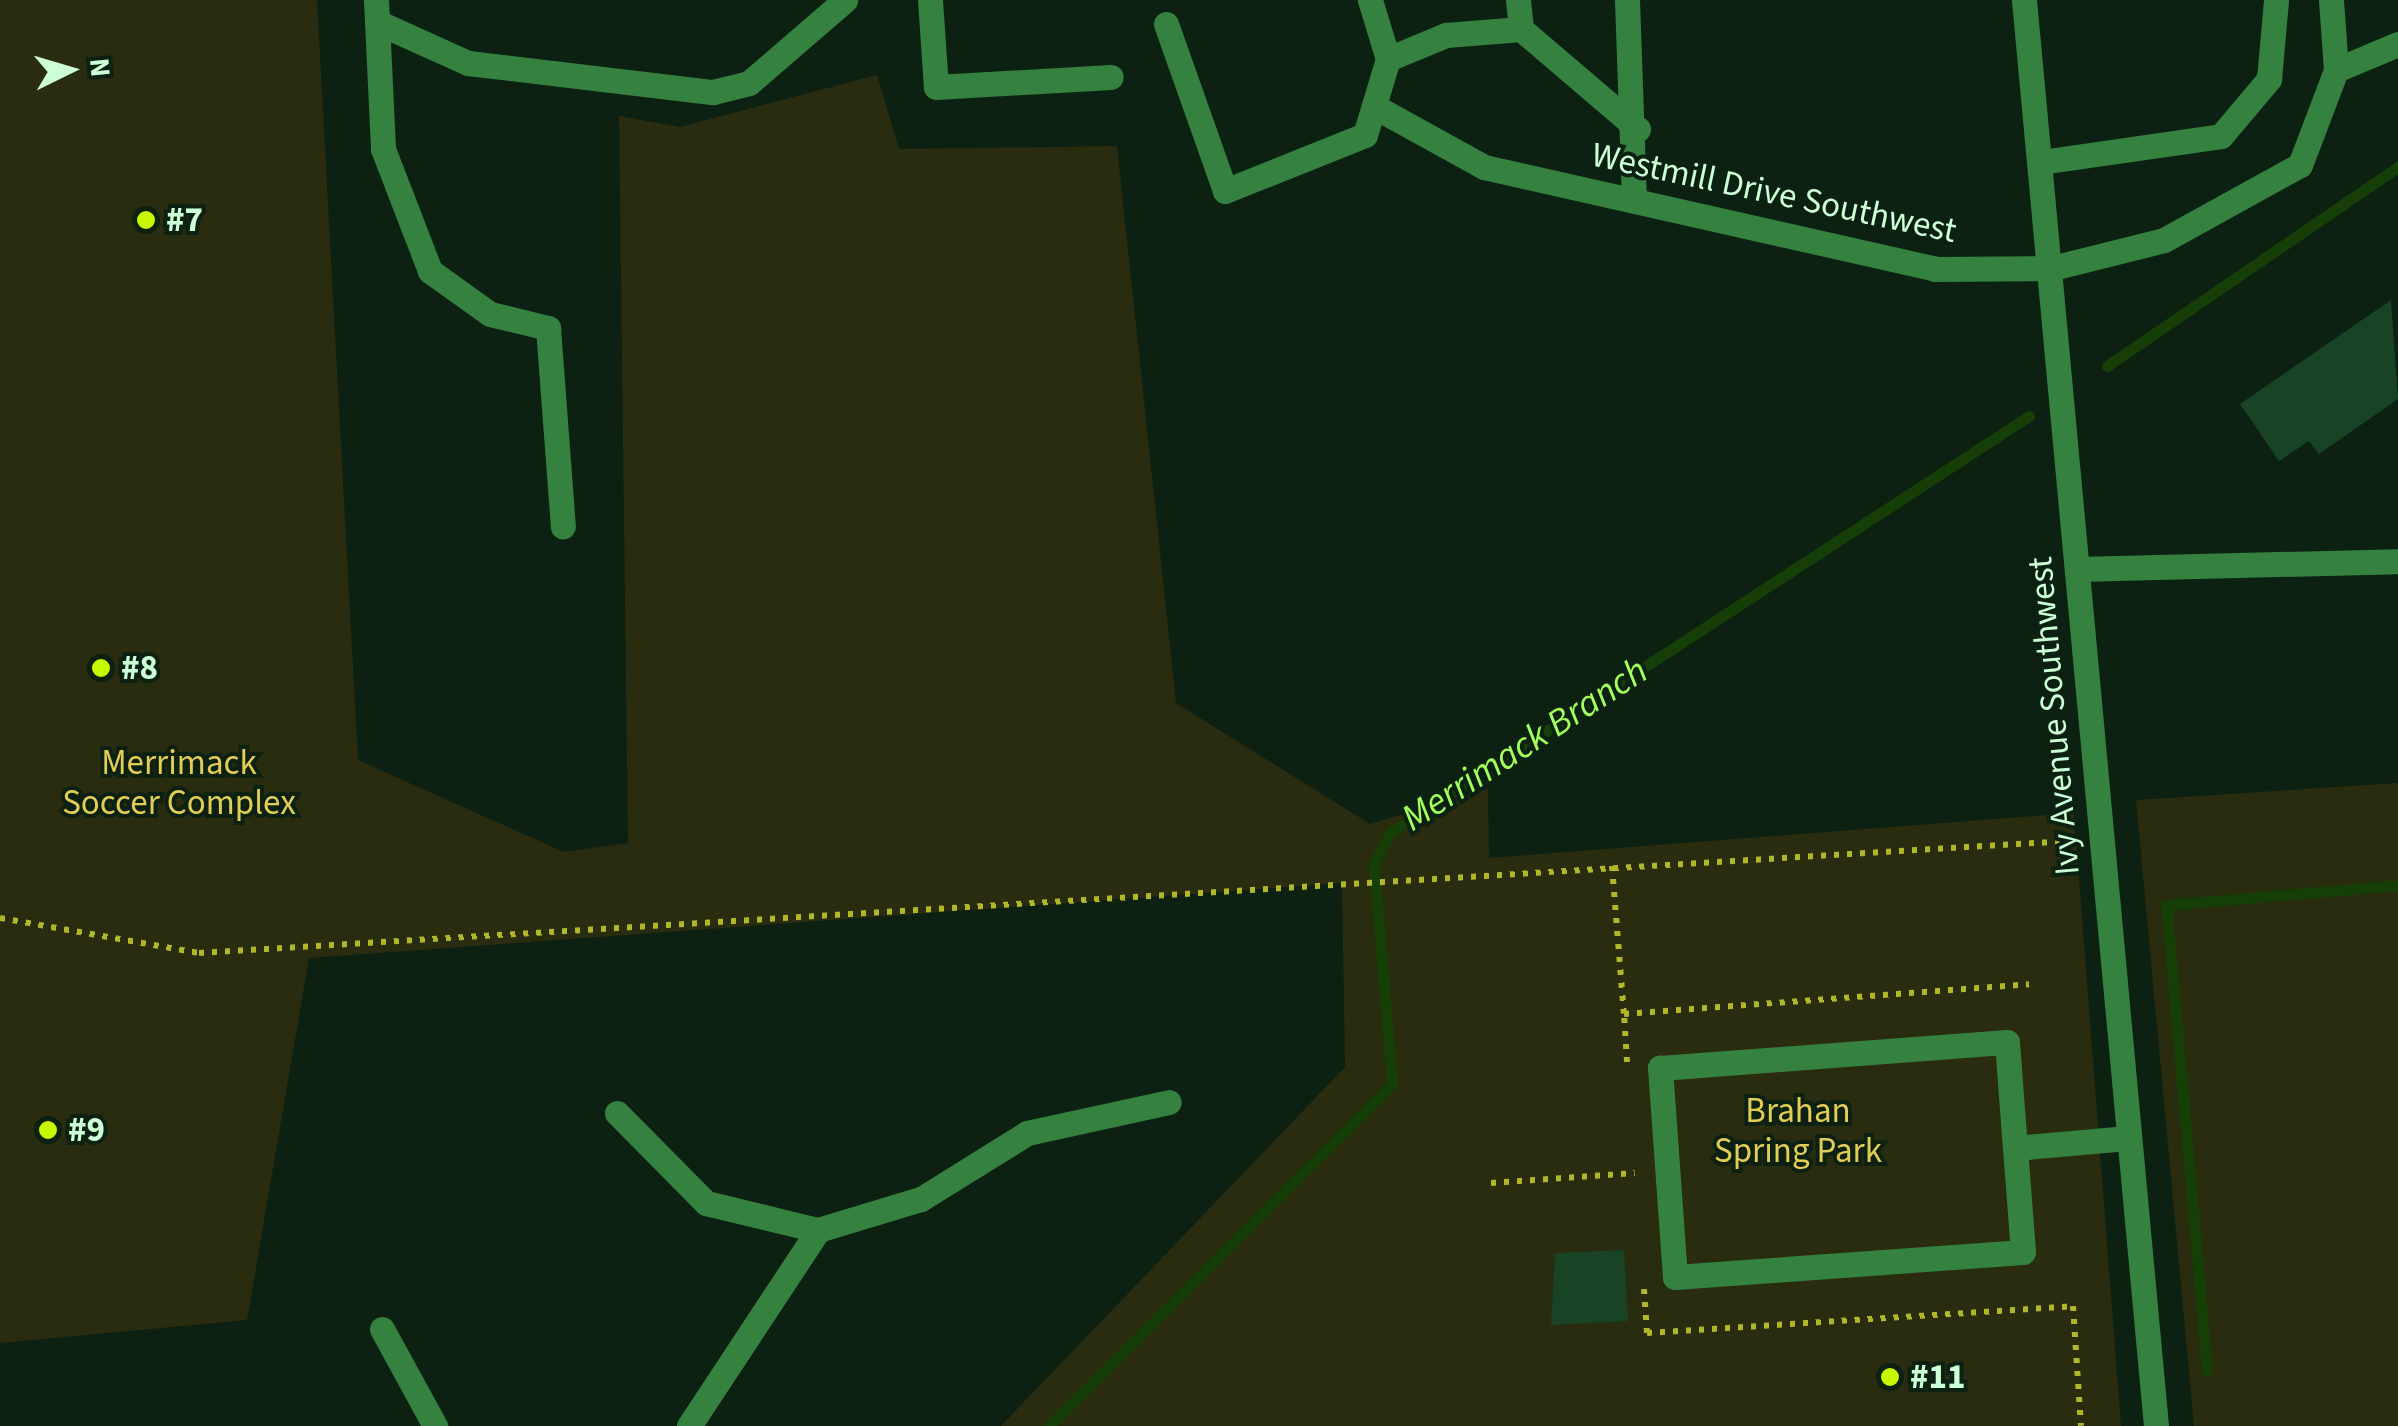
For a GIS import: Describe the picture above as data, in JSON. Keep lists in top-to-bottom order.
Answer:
{
  "streets": {
    "street": ["Westmill Drive Southwest", "Ivy Avenue Southwest"]
  },
  "crossings": [
    ["Westmill Drive Southwest", "Ivy Avenue Southwest"]
  ],
  "water": ["Merrimack Branch"],
  "parks": ["Merrimack Soccer Complex", "Brahan Spring Park"],
  "places": [
    "#7",
    "#8",
    "#9",
    "#11"
  ],
  "north": "right"
}
